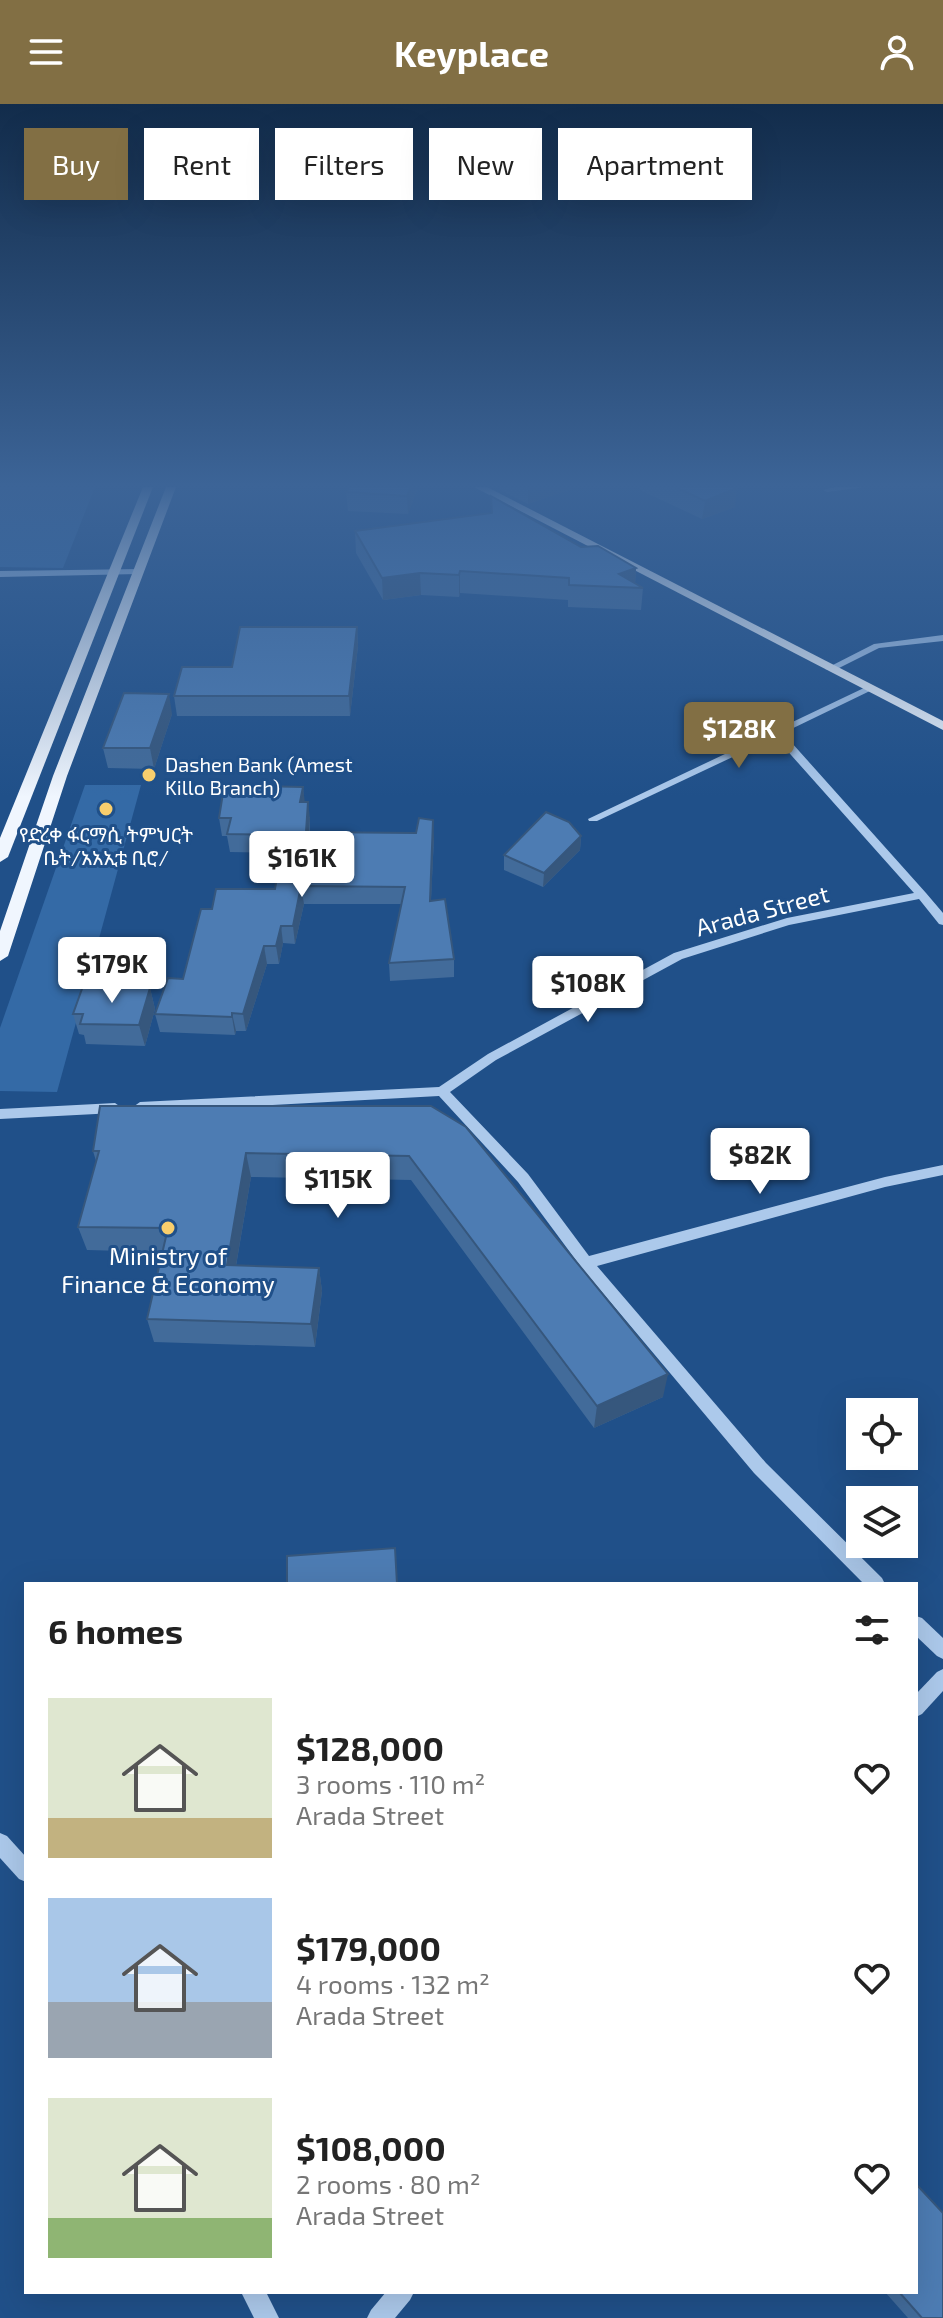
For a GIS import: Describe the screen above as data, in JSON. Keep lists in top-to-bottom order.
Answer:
{
  "streets": {
    "street": ["Arada Street"]
  },
  "places": ["Dashen Bank (Amest Killo Branch)", "የድረቀ ፋርማሲ ትምህርት ቤት/አአኢቴ ቢሮ/", "Ministry of Finance & Economy"],
  "page": {
    "header": "Keyplace",
    "chip": [
      "Buy",
      "Rent",
      "Filters",
      "New",
      "Apartment"
    ],
    "price": [
      "$128K",
      "$161K",
      "$179K",
      "$108K",
      "$82K",
      "$115K"
    ],
    "heading": "6 homes",
    "list": [
      {
        "name": "$128,000",
        "note": "3 rooms · 110 m² · Arada Street"
      },
      {
        "name": "$179,000",
        "note": "4 rooms · 132 m² · Arada Street"
      },
      {
        "name": "$108,000",
        "note": "2 rooms · 80 m² · Arada Street"
      }
    ]
  }
}
